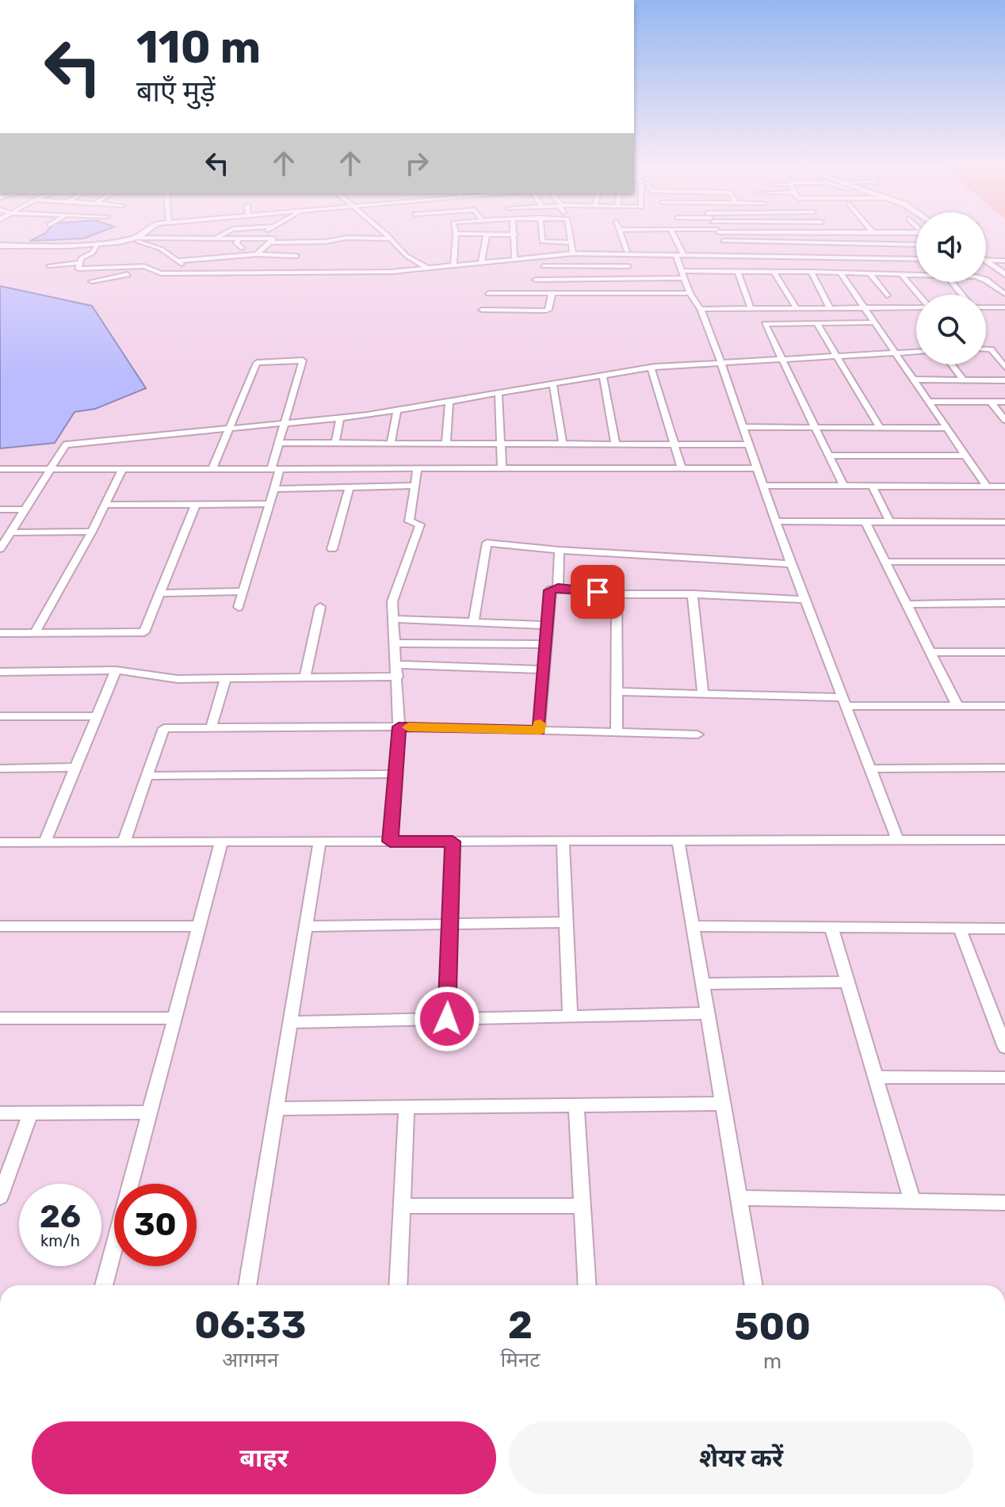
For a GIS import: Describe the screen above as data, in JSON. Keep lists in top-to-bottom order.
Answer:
{
  "page": {
    "turn": ["110 m", "बाएँ मुड़ें"],
    "speed": "26 km/h",
    "limit": "30",
    "eta": [
      "06:33",
      "आगमन",
      "2",
      "मिनट",
      "500",
      "m"
    ],
    "buttons": ["बाहर", "शेयर करें"]
  }
}
